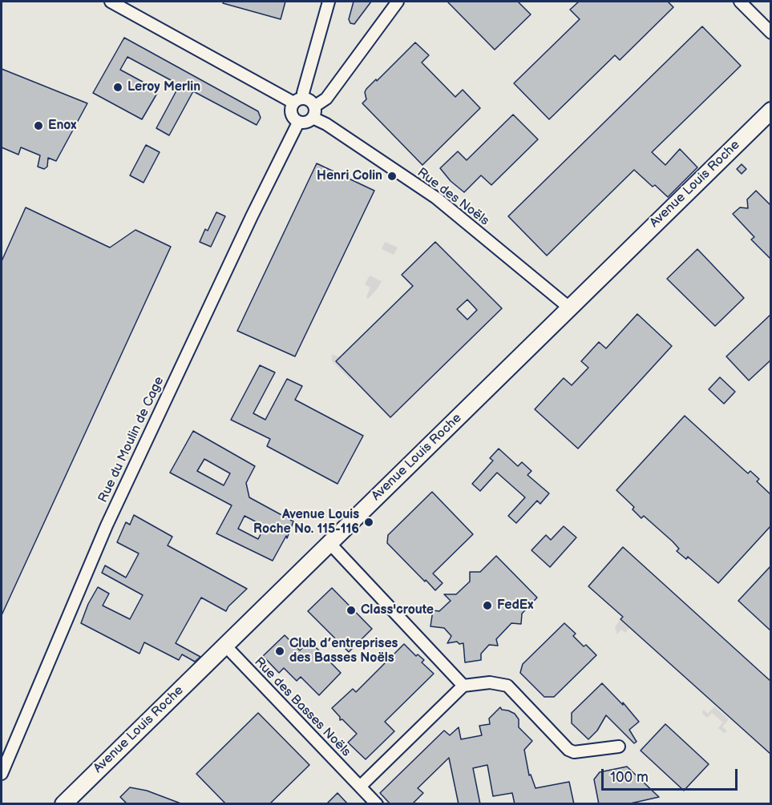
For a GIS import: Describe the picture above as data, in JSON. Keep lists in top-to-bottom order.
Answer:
{
  "streets": {
    "main road": ["Avenue Louis Roche"],
    "street": ["Rue des Noëls", "Rue du Moulin de Cage", "Rue des Basses Noëls"]
  },
  "crossings": [
    ["Avenue Louis Roche", "Rue des Noëls"],
    ["Avenue Louis Roche", "Rue des Basses Noëls"],
    ["Rue des Noëls", "Rue du Moulin de Cage"]
  ],
  "places": [
    "Leroy Merlin",
    "Enox",
    "Henri Colin",
    "Avenue Louis Roche No. 115-116",
    "FedEx",
    "Class'croute",
    "Club d’entreprises des Basses Noëls"
  ],
  "scale_bar": "100 m"
}
